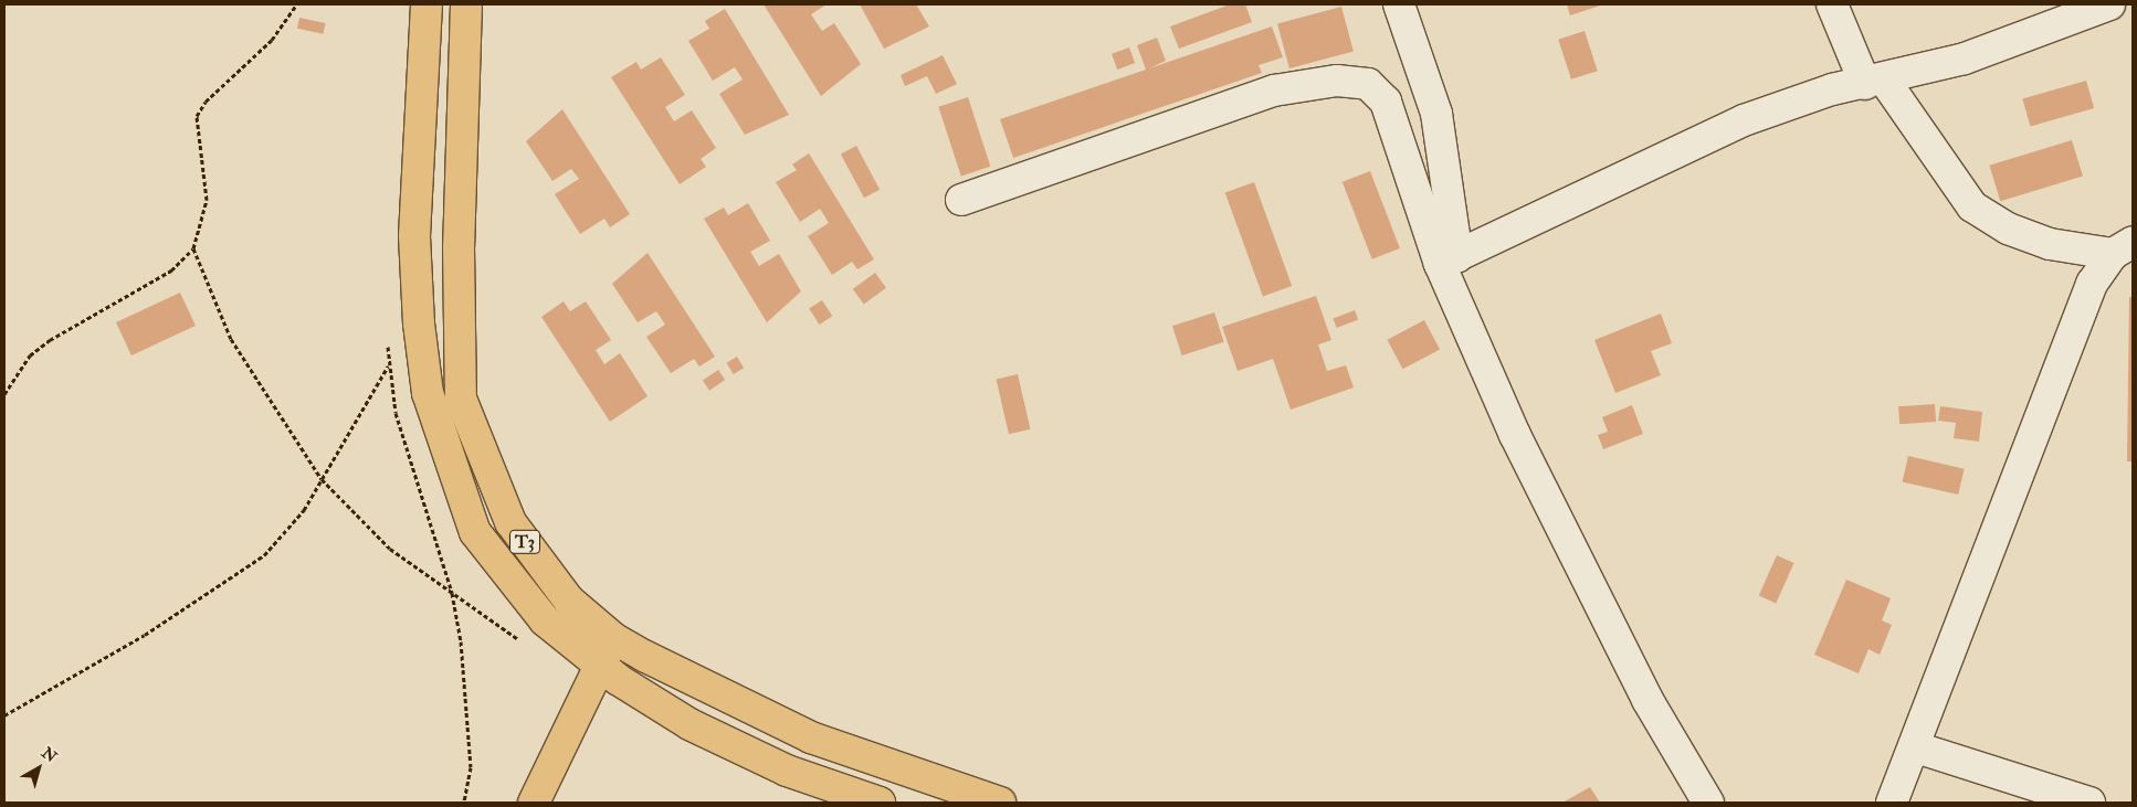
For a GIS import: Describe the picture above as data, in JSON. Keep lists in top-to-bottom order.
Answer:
{
  "streets": {
    "main road": ["T3"]
  },
  "north": "top right"
}
